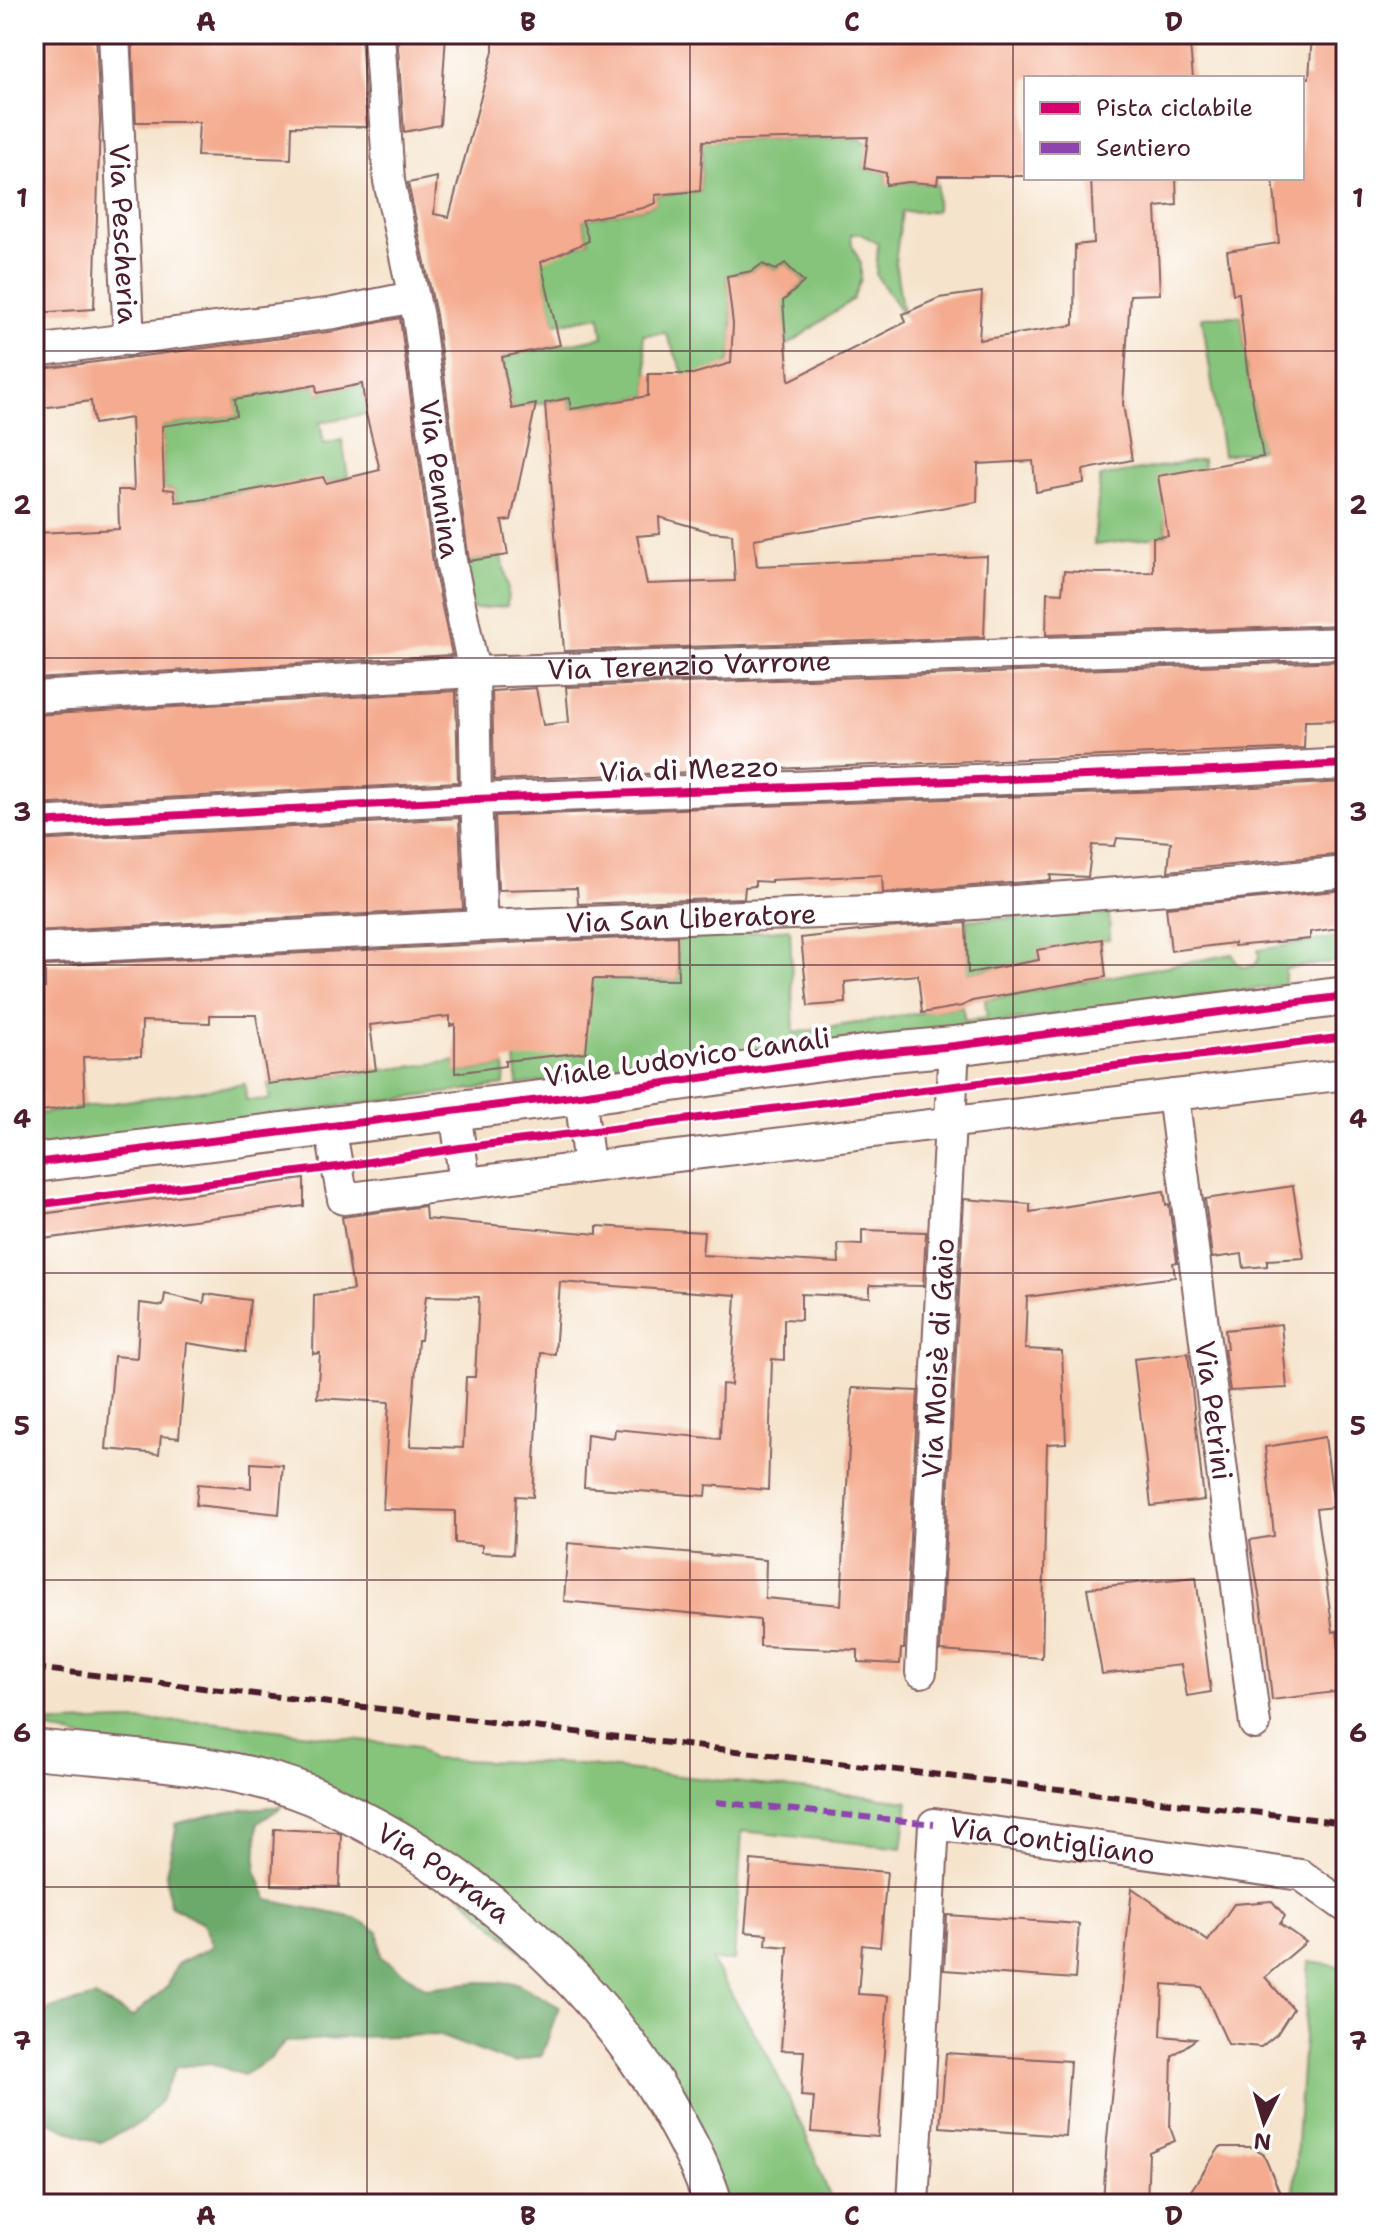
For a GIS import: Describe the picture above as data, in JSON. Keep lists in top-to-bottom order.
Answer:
{
  "streets": {
    "street": [
      "Via Pescheria",
      "Via Pennina",
      "Via Terenzio Varrone",
      "Via di Mezzo",
      "Via San Liberatore",
      "Viale Ludovico Canali",
      "Via Moisè di Gaio",
      "Via Petrini",
      "Via Contigliano",
      "Via Porrara"
    ]
  },
  "crossings": [
    ["Via Pennina", "Via Terenzio Varrone"],
    ["Via Pennina", "Via di Mezzo"],
    ["Via Pennina", "Via San Liberatore"],
    ["Viale Ludovico Canali", "Via Moisè di Gaio"]
  ],
  "legend": ["Pista ciclabile", "Sentiero"],
  "north": "bottom",
  "grid": {
    "columns": [
      "A",
      "B",
      "C",
      "D"
    ],
    "rows": [
      "1",
      "2",
      "3",
      "4",
      "5",
      "6",
      "7"
    ]
  }
}
